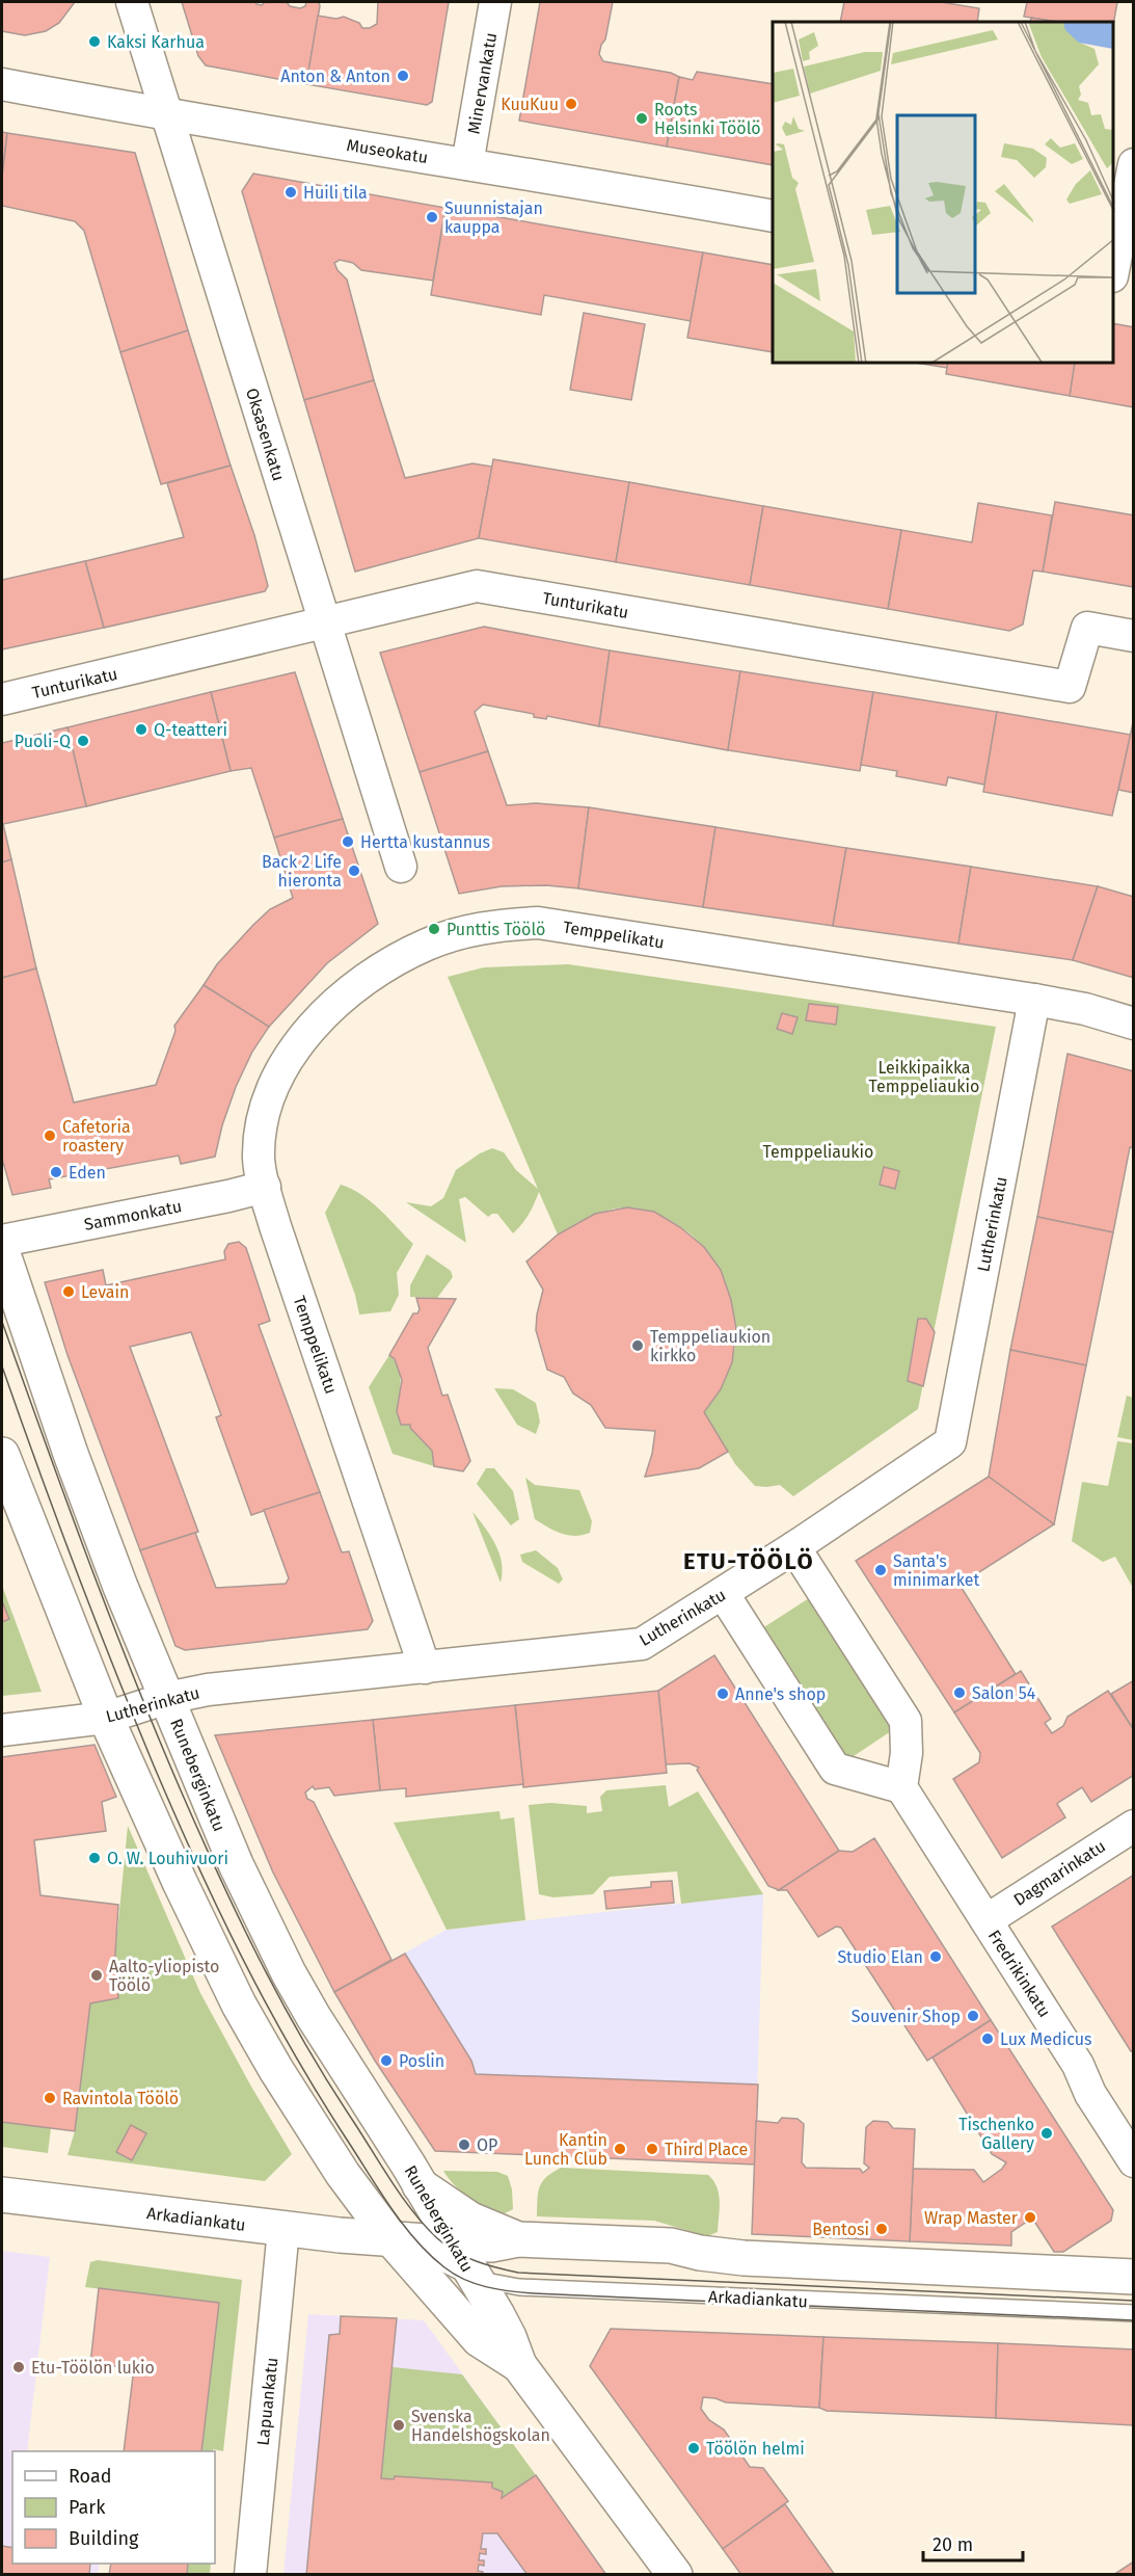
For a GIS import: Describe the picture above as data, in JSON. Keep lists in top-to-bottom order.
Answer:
{
  "streets": {
    "main road": ["Runeberginkatu", "Arkadiankatu"],
    "street": [
      "Minervankatu",
      "Museokatu",
      "Oksasenkatu",
      "Tunturikatu",
      "Temppelikatu",
      "Sammonkatu",
      "Lutherinkatu",
      "Dagmarinkatu",
      "Fredrikinkatu",
      "Lapuankatu"
    ]
  },
  "crossings": [
    ["Minervankatu", "Museokatu"],
    ["Museokatu", "Oksasenkatu"],
    ["Oksasenkatu", "Tunturikatu"],
    ["Temppelikatu", "Sammonkatu"],
    ["Temppelikatu", "Lutherinkatu"],
    ["Lutherinkatu", "Runeberginkatu"],
    ["Runeberginkatu", "Arkadiankatu"],
    ["Dagmarinkatu", "Fredrikinkatu"],
    ["Arkadiankatu", "Lapuankatu"]
  ],
  "districts": ["ETU-TÖÖLÖ"],
  "parks": ["Leikkipaikka Temppeliaukio", "Temppeliaukio"],
  "places": [
    "Kaksi Karhua",
    "Anton & Anton",
    "KuuKuu",
    "Roots Helsinki Töölö",
    "Huili tila",
    "Suunnistajan kauppa",
    "Q-teatteri",
    "Puoli-Q",
    "Hertta kustannus",
    "Back 2 Life hieronta",
    "Punttis Töölö",
    "Cafetoria roastery",
    "Eden",
    "Levain",
    "Temppeliaukion kirkko",
    "Santa's minimarket",
    "Salon 54",
    "Anne's shop",
    "O. W. Louhivuori",
    "Studio Elan",
    "Aalto-yliopisto Töölö",
    "Souvenir Shop",
    "Lux Medicus",
    "Poslin",
    "Ravintola Töölö",
    "Tischenko Gallery",
    "OP",
    "Kantin Lunch Club",
    "Third Place",
    "Wrap Master",
    "Bentosi",
    "Etu-Töölön lukio",
    "Svenska Handelshögskolan",
    "Töölön helmi"
  ],
  "legend": ["Road", "Park", "Building"],
  "scale_bar": "20 m"
}
